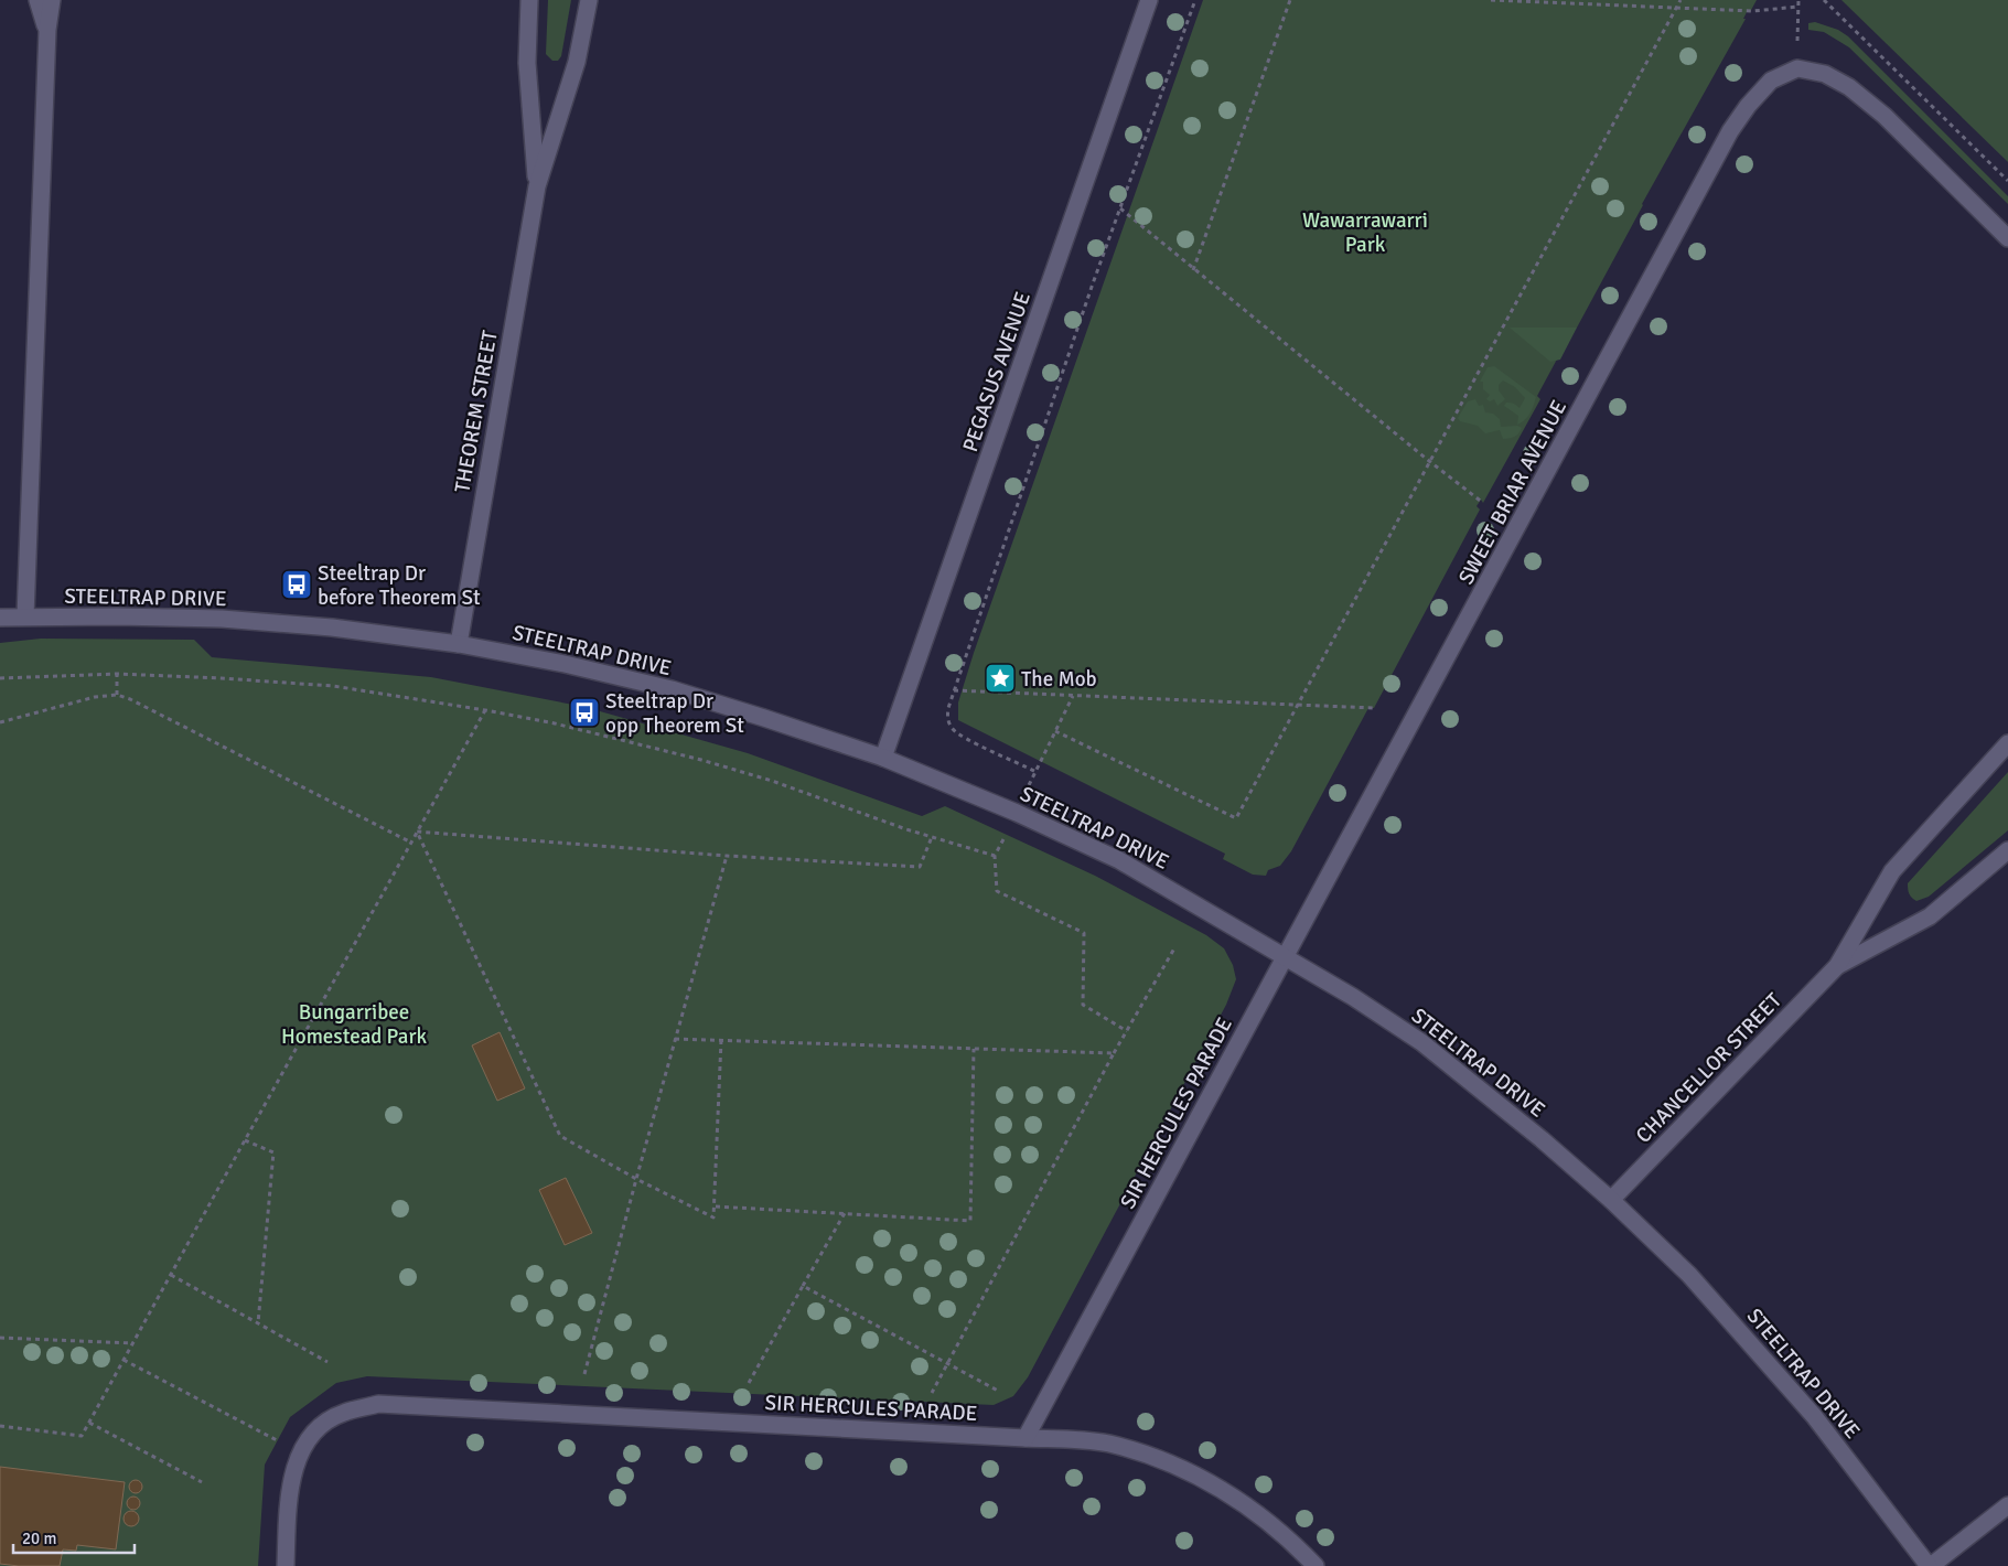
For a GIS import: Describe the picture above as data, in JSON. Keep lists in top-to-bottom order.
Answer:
{
  "streets": {
    "street": [
      "PEGASUS AVENUE",
      "THEOREM STREET",
      "SWEET BRIAR AVENUE",
      "STEELTRAP DRIVE",
      "CHANCELLOR STREET",
      "SIR HERCULES PARADE"
    ]
  },
  "crossings": [
    ["PEGASUS AVENUE", "STEELTRAP DRIVE"],
    ["THEOREM STREET", "STEELTRAP DRIVE"],
    ["SWEET BRIAR AVENUE", "STEELTRAP DRIVE"],
    ["SWEET BRIAR AVENUE", "SIR HERCULES PARADE"],
    ["STEELTRAP DRIVE", "CHANCELLOR STREET"],
    ["STEELTRAP DRIVE", "SIR HERCULES PARADE"]
  ],
  "parks": ["Wawarrawarri Park", "Bungarribee Homestead Park"],
  "places": {
    "bus stop": ["Steeltrap Dr before Theorem St", "Steeltrap Dr opp Theorem St"],
    "place": ["The Mob"]
  },
  "scale_bar": "20 m"
}
